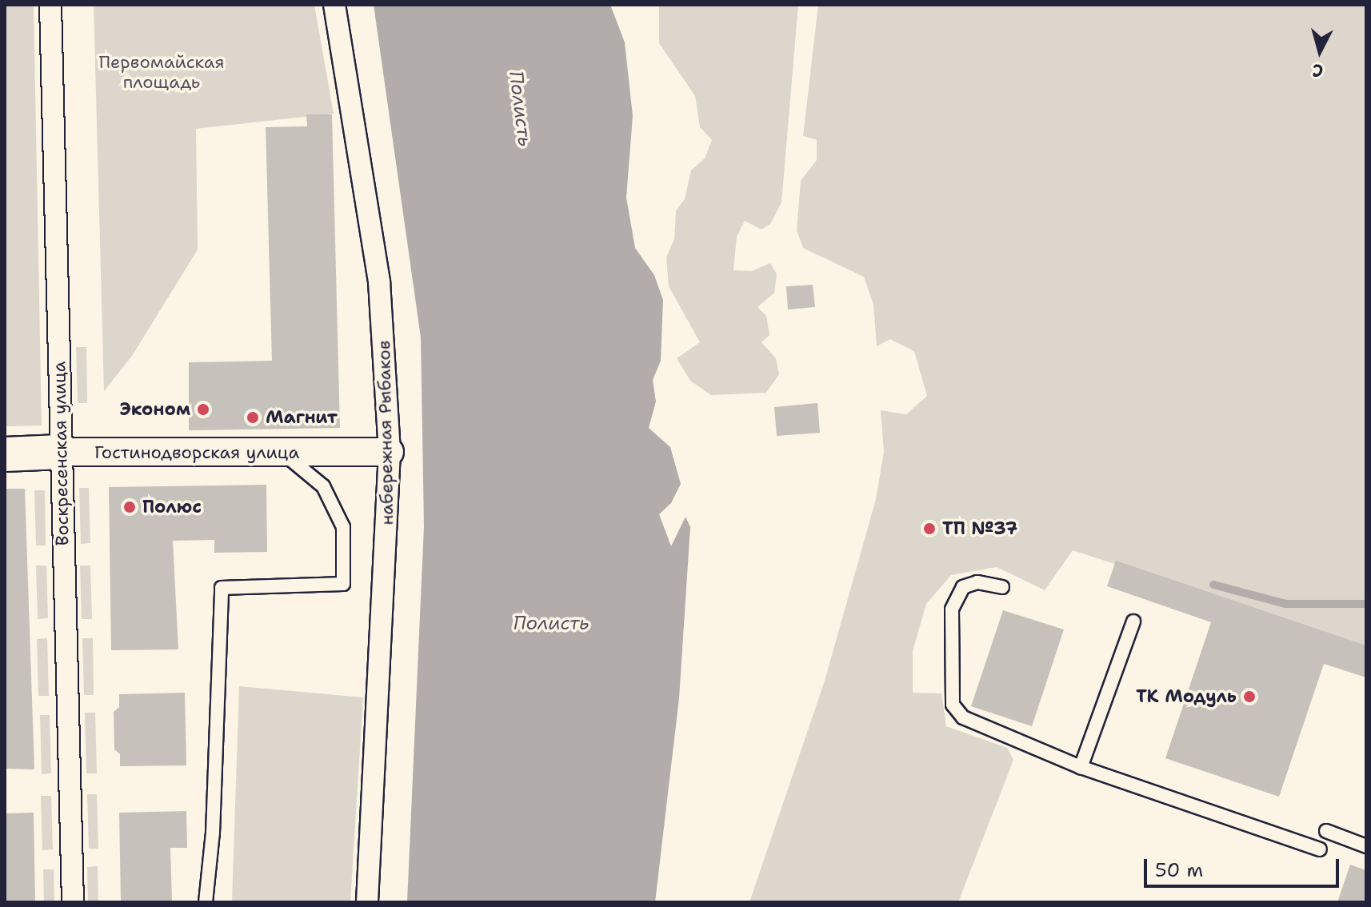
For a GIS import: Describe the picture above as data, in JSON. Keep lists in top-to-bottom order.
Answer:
{
  "streets": {
    "street": ["набережная Рыбаков", "Гостинодворская улица", "Воскресенская улица"]
  },
  "crossings": [
    ["набережная Рыбаков", "Гостинодворская улица"],
    ["Гостинодворская улица", "Воскресенская улица"]
  ],
  "water": ["Полисть"],
  "parks": ["Первомайская площадь"],
  "places": [
    "Эконом",
    "Магнит",
    "Полюс",
    "ТП №37",
    "ТК Модуль"
  ],
  "scale_bar": "50 m",
  "north": "bottom"
}
